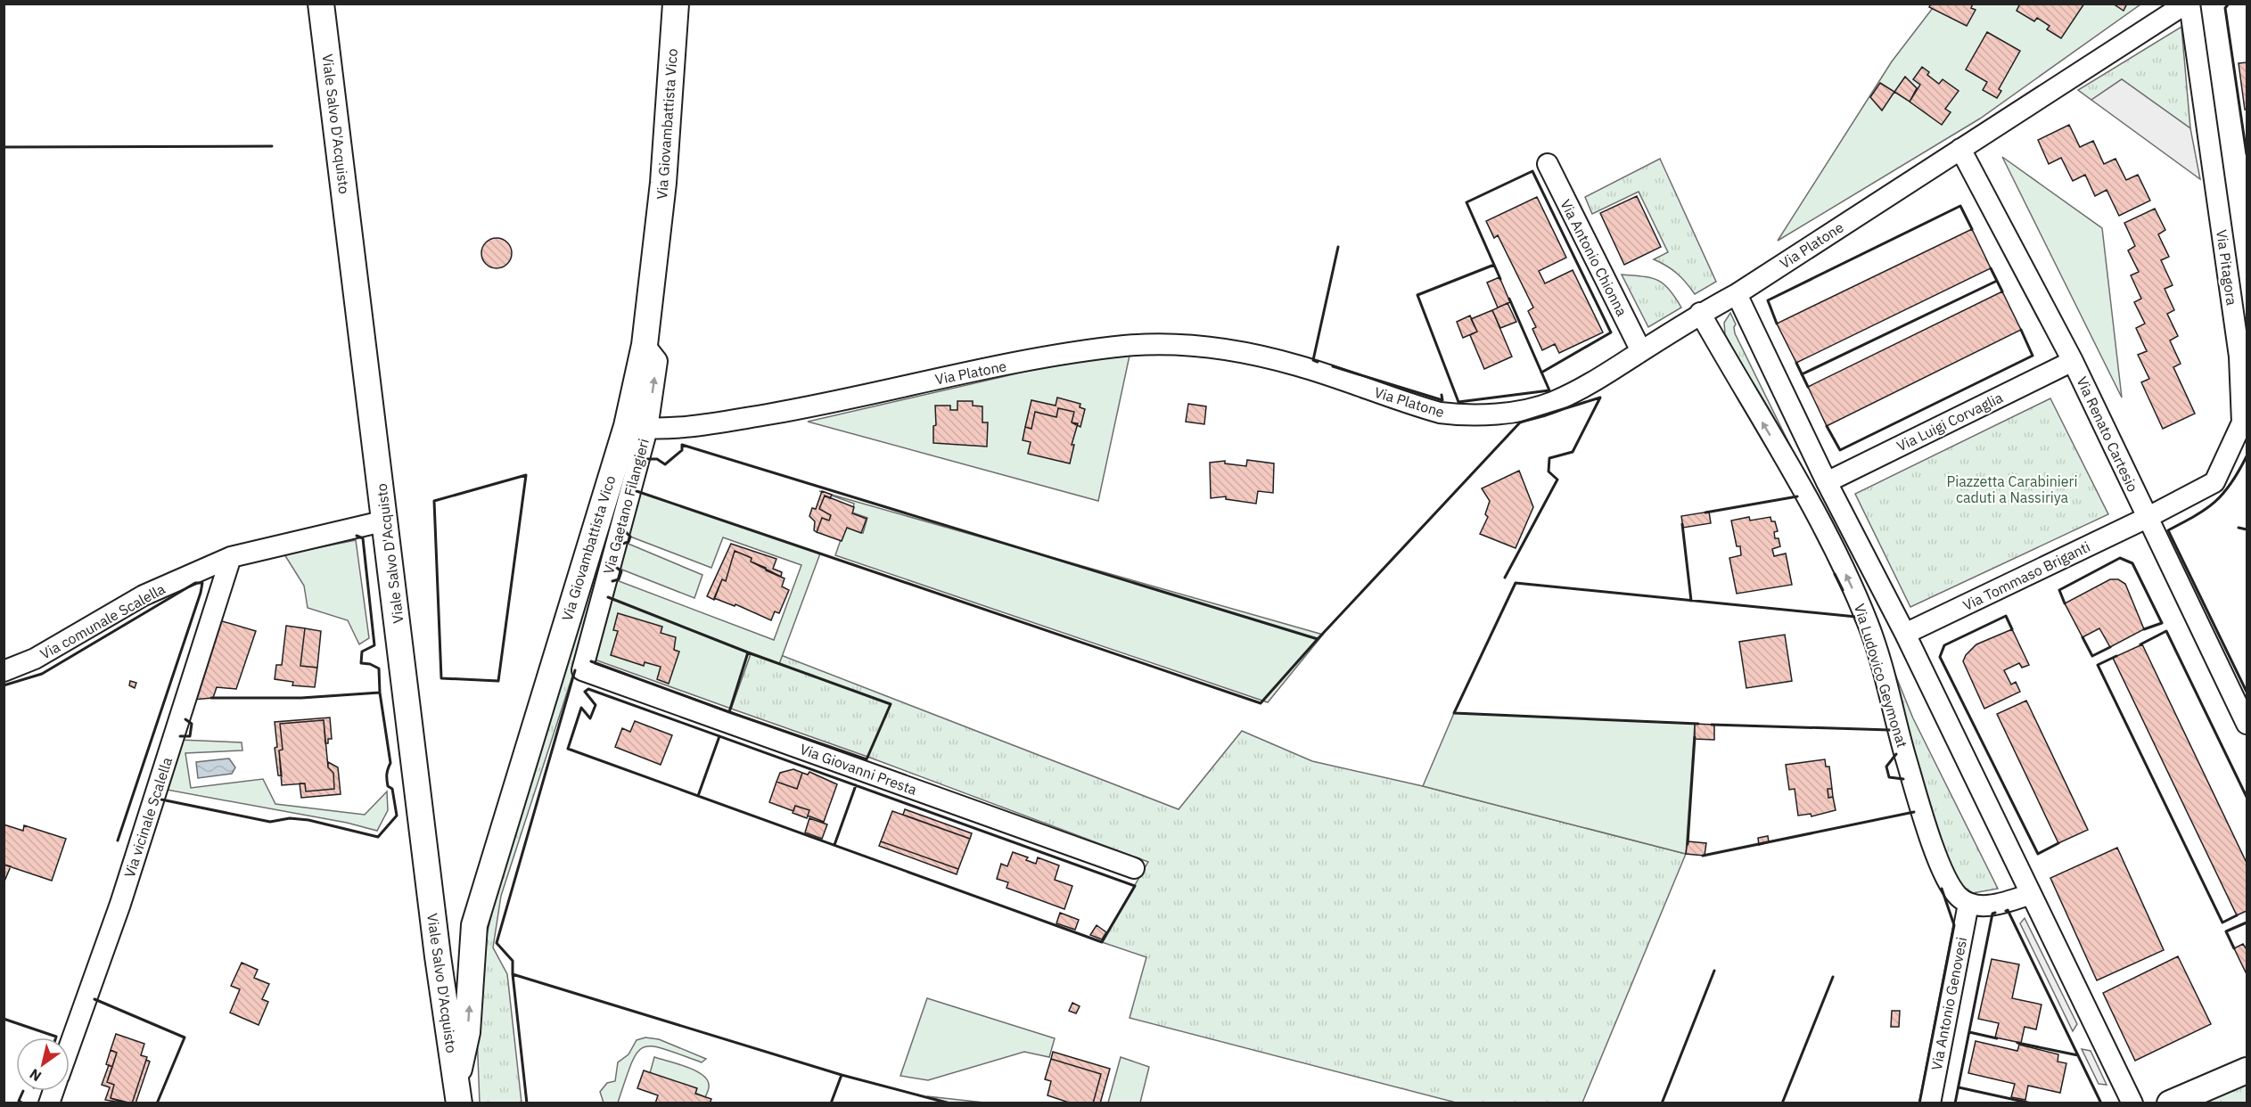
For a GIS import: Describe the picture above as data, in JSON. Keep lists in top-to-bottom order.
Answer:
{
  "streets": {
    "street": [
      "Viale Salvo D'Acquisto",
      "Via Giovambattista Vico",
      "Via Platone",
      "Via Antonio Chionna",
      "Via Pitagora",
      "Via Luigi Corvaglia",
      "Via Renato Cartesio",
      "Via Gaetano Filangieri",
      "Via Tommaso Briganti",
      "Via comunale Scalella",
      "Via Ludovico Geymonat",
      "Via Giovanni Presta",
      "Via vicinale Scalella",
      "Via Antonio Genovesi"
    ]
  },
  "crossings": [
    ["Viale Salvo D'Acquisto", "Via Giovambattista Vico"],
    ["Viale Salvo D'Acquisto", "Via comunale Scalella"],
    ["Via Giovambattista Vico", "Via Platone"],
    ["Via Giovambattista Vico", "Via Gaetano Filangieri"],
    ["Via Platone", "Via Antonio Chionna"],
    ["Via Platone", "Via Pitagora"],
    ["Via Platone", "Via Renato Cartesio"],
    ["Via Platone", "Via Gaetano Filangieri"],
    ["Via Platone", "Via Ludovico Geymonat"],
    ["Via Pitagora", "Via Renato Cartesio"],
    ["Via Pitagora", "Via Tommaso Briganti"],
    ["Via Luigi Corvaglia", "Via Renato Cartesio"],
    ["Via Luigi Corvaglia", "Via Ludovico Geymonat"],
    ["Via Renato Cartesio", "Via Tommaso Briganti"],
    ["Via Gaetano Filangieri", "Via Giovanni Presta"],
    ["Via Tommaso Briganti", "Via Ludovico Geymonat"],
    ["Via comunale Scalella", "Via vicinale Scalella"],
    ["Via Ludovico Geymonat", "Via Antonio Genovesi"]
  ],
  "parks": ["Piazzetta Carabinieri caduti a Nassiriya"],
  "north": "bottom left"
}
